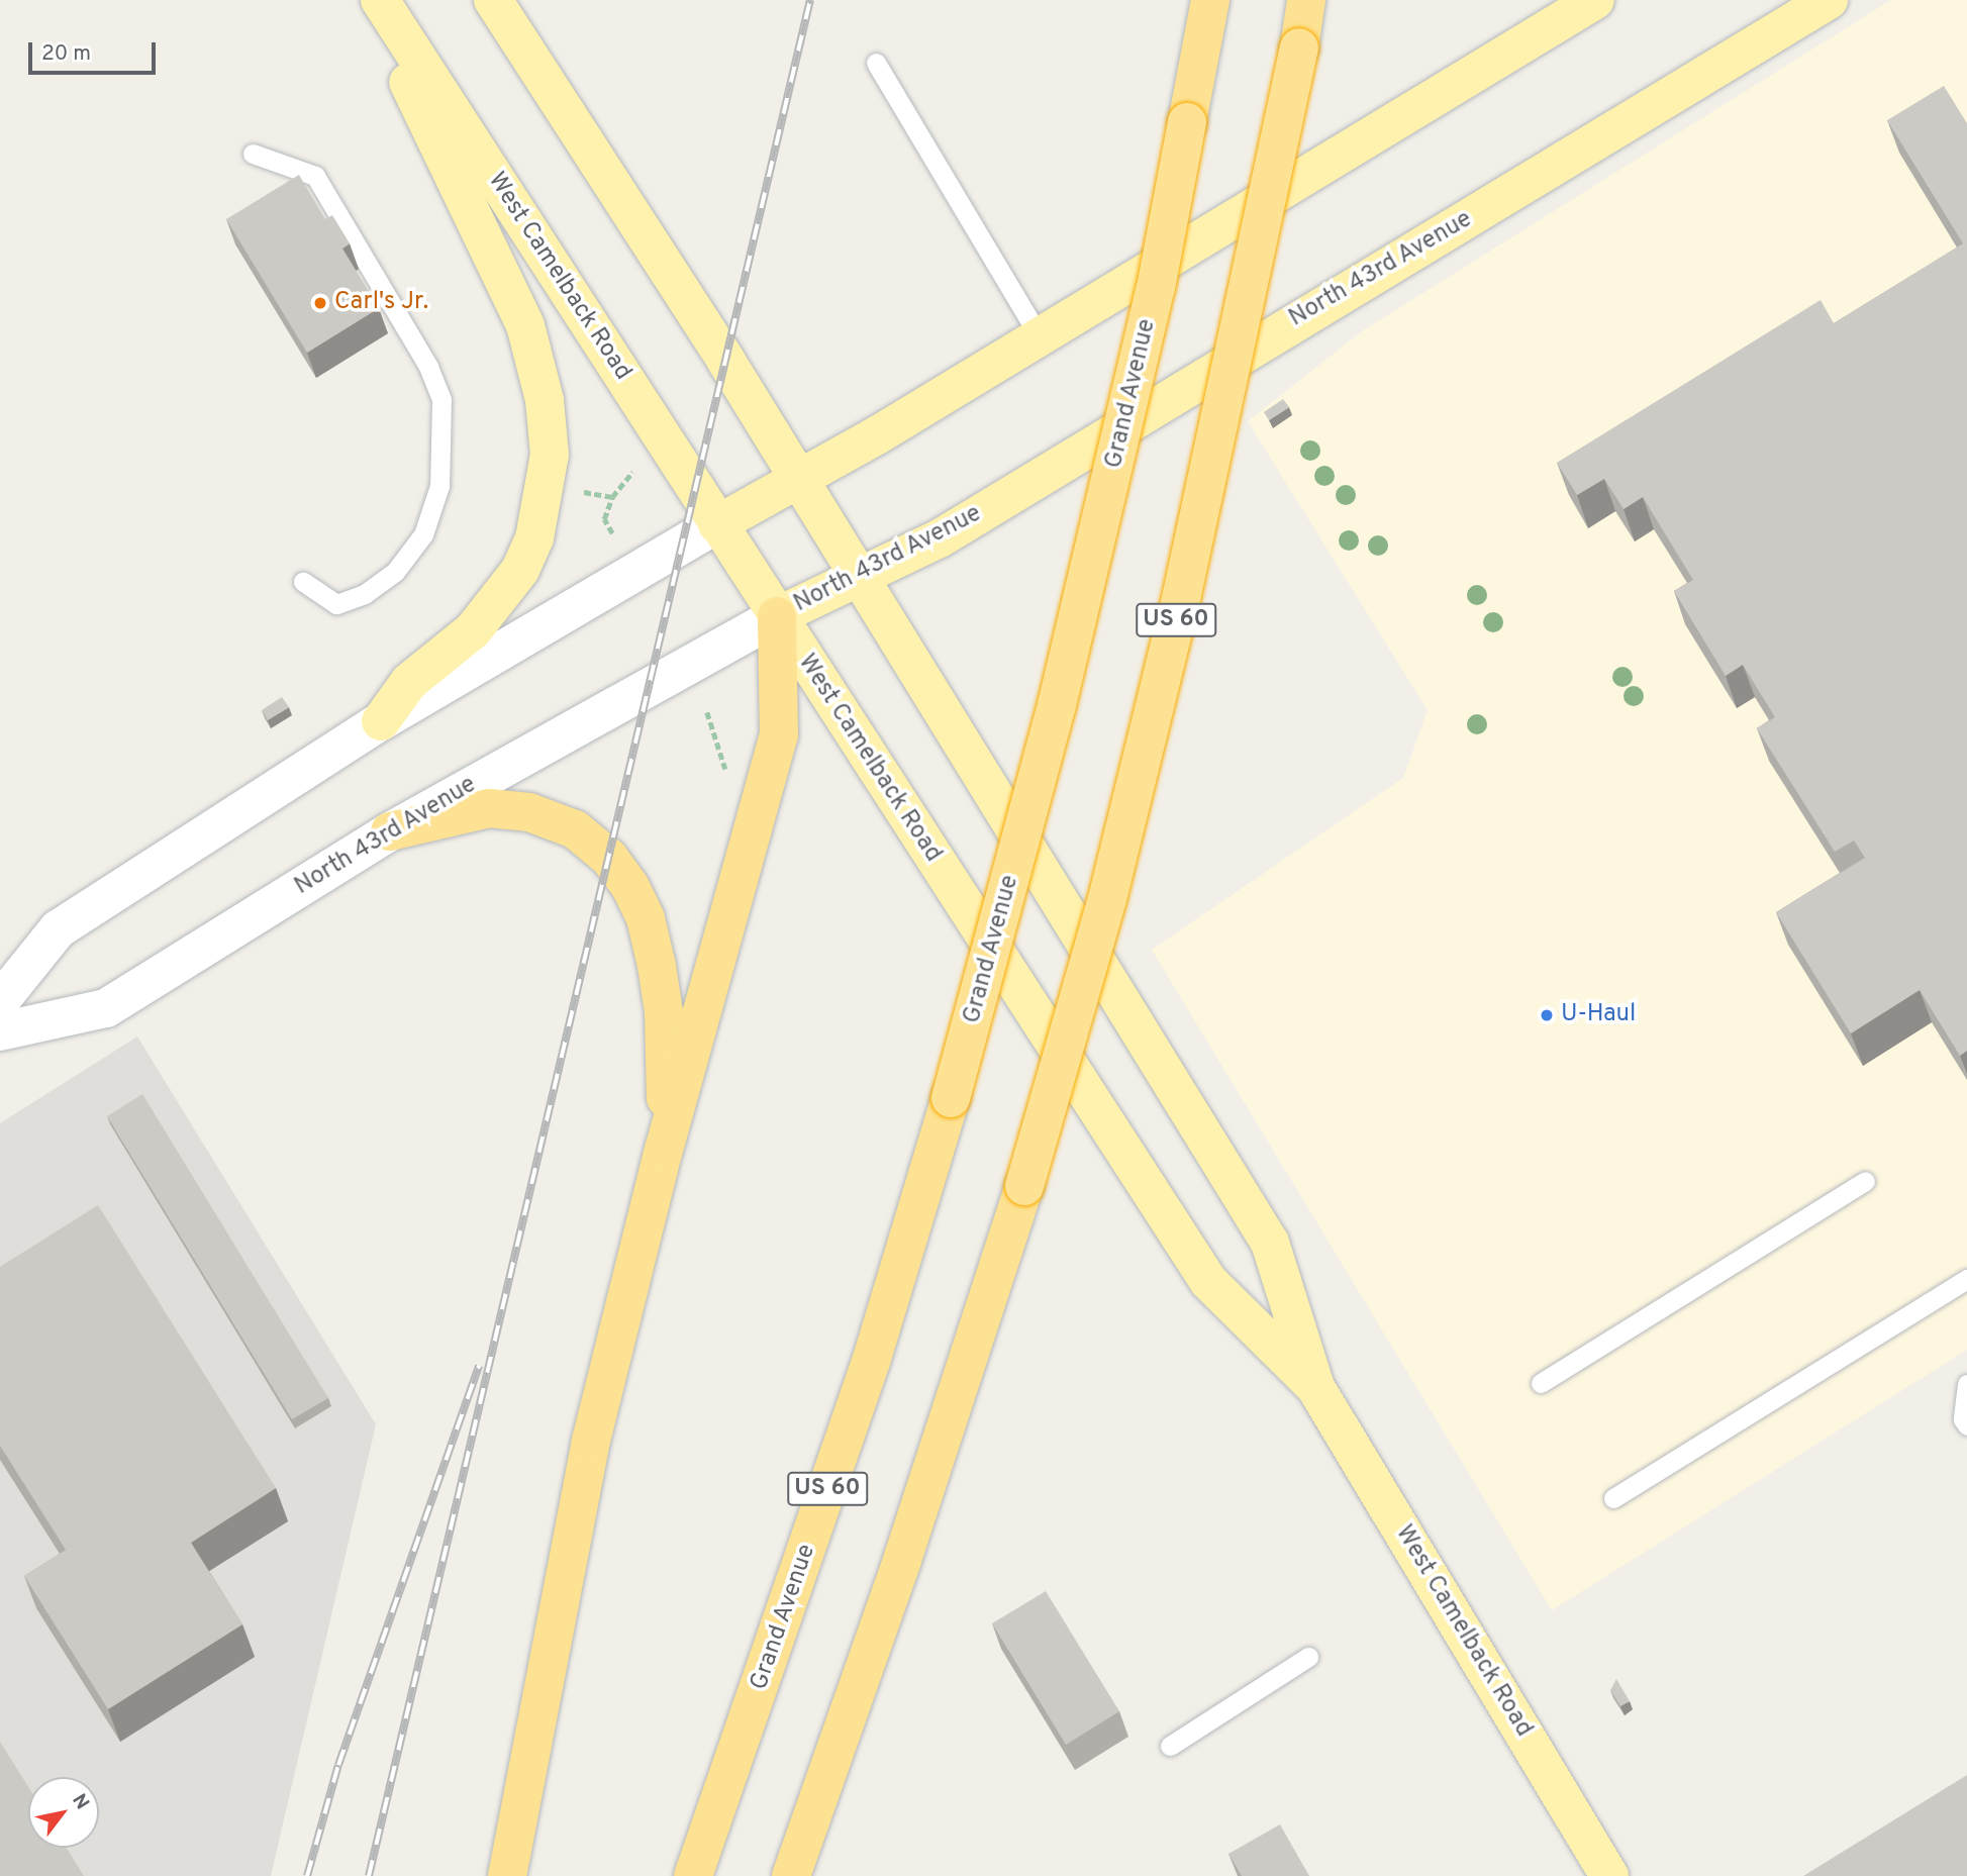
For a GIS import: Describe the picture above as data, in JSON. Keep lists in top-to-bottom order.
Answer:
{
  "streets": {
    "highway": ["Grand Avenue", "US 60"],
    "main road": ["North 43rd Avenue", "West Camelback Road"]
  },
  "crossings": [
    ["North 43rd Avenue", "West Camelback Road"]
  ],
  "places": ["Carl's Jr.", "U-Haul"],
  "scale_bar": "20 m",
  "north": "top right"
}
